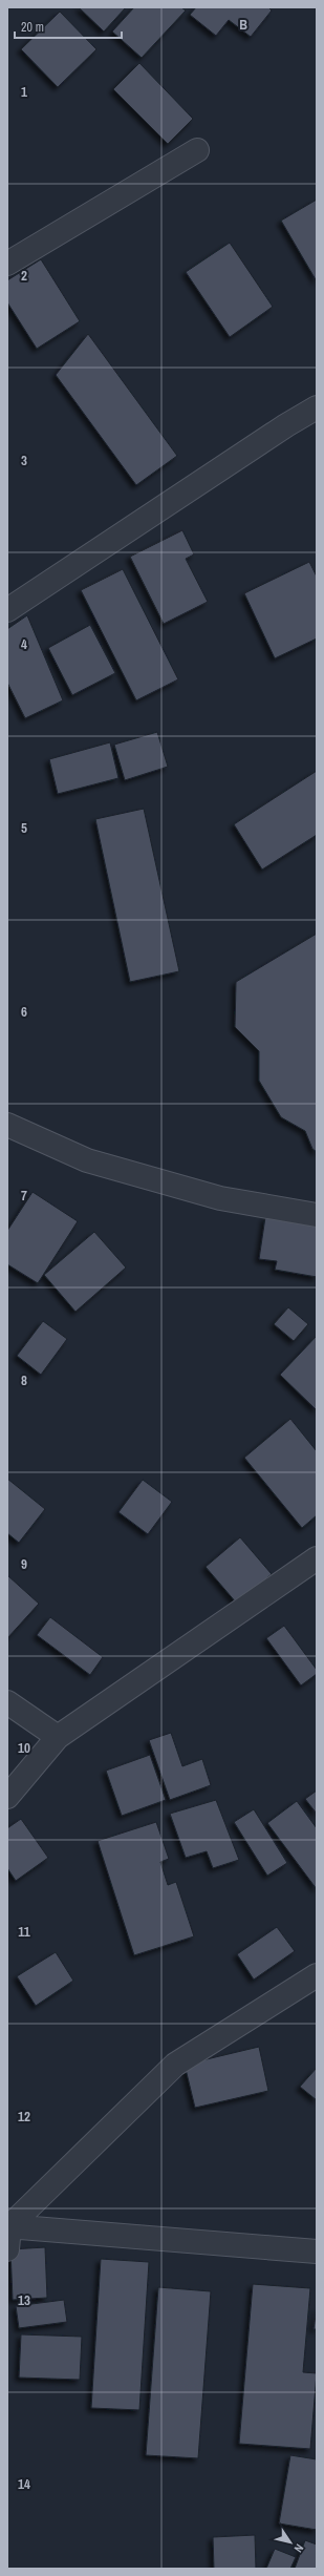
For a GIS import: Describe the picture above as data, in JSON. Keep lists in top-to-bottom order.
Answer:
{
  "scale_bar": "20 m",
  "north": "bottom right",
  "grid": {
    "columns": ["B"],
    "rows": [
      "1",
      "2",
      "3",
      "4",
      "5",
      "6",
      "7",
      "8",
      "9",
      "10",
      "11",
      "12",
      "13",
      "14"
    ]
  }
}
